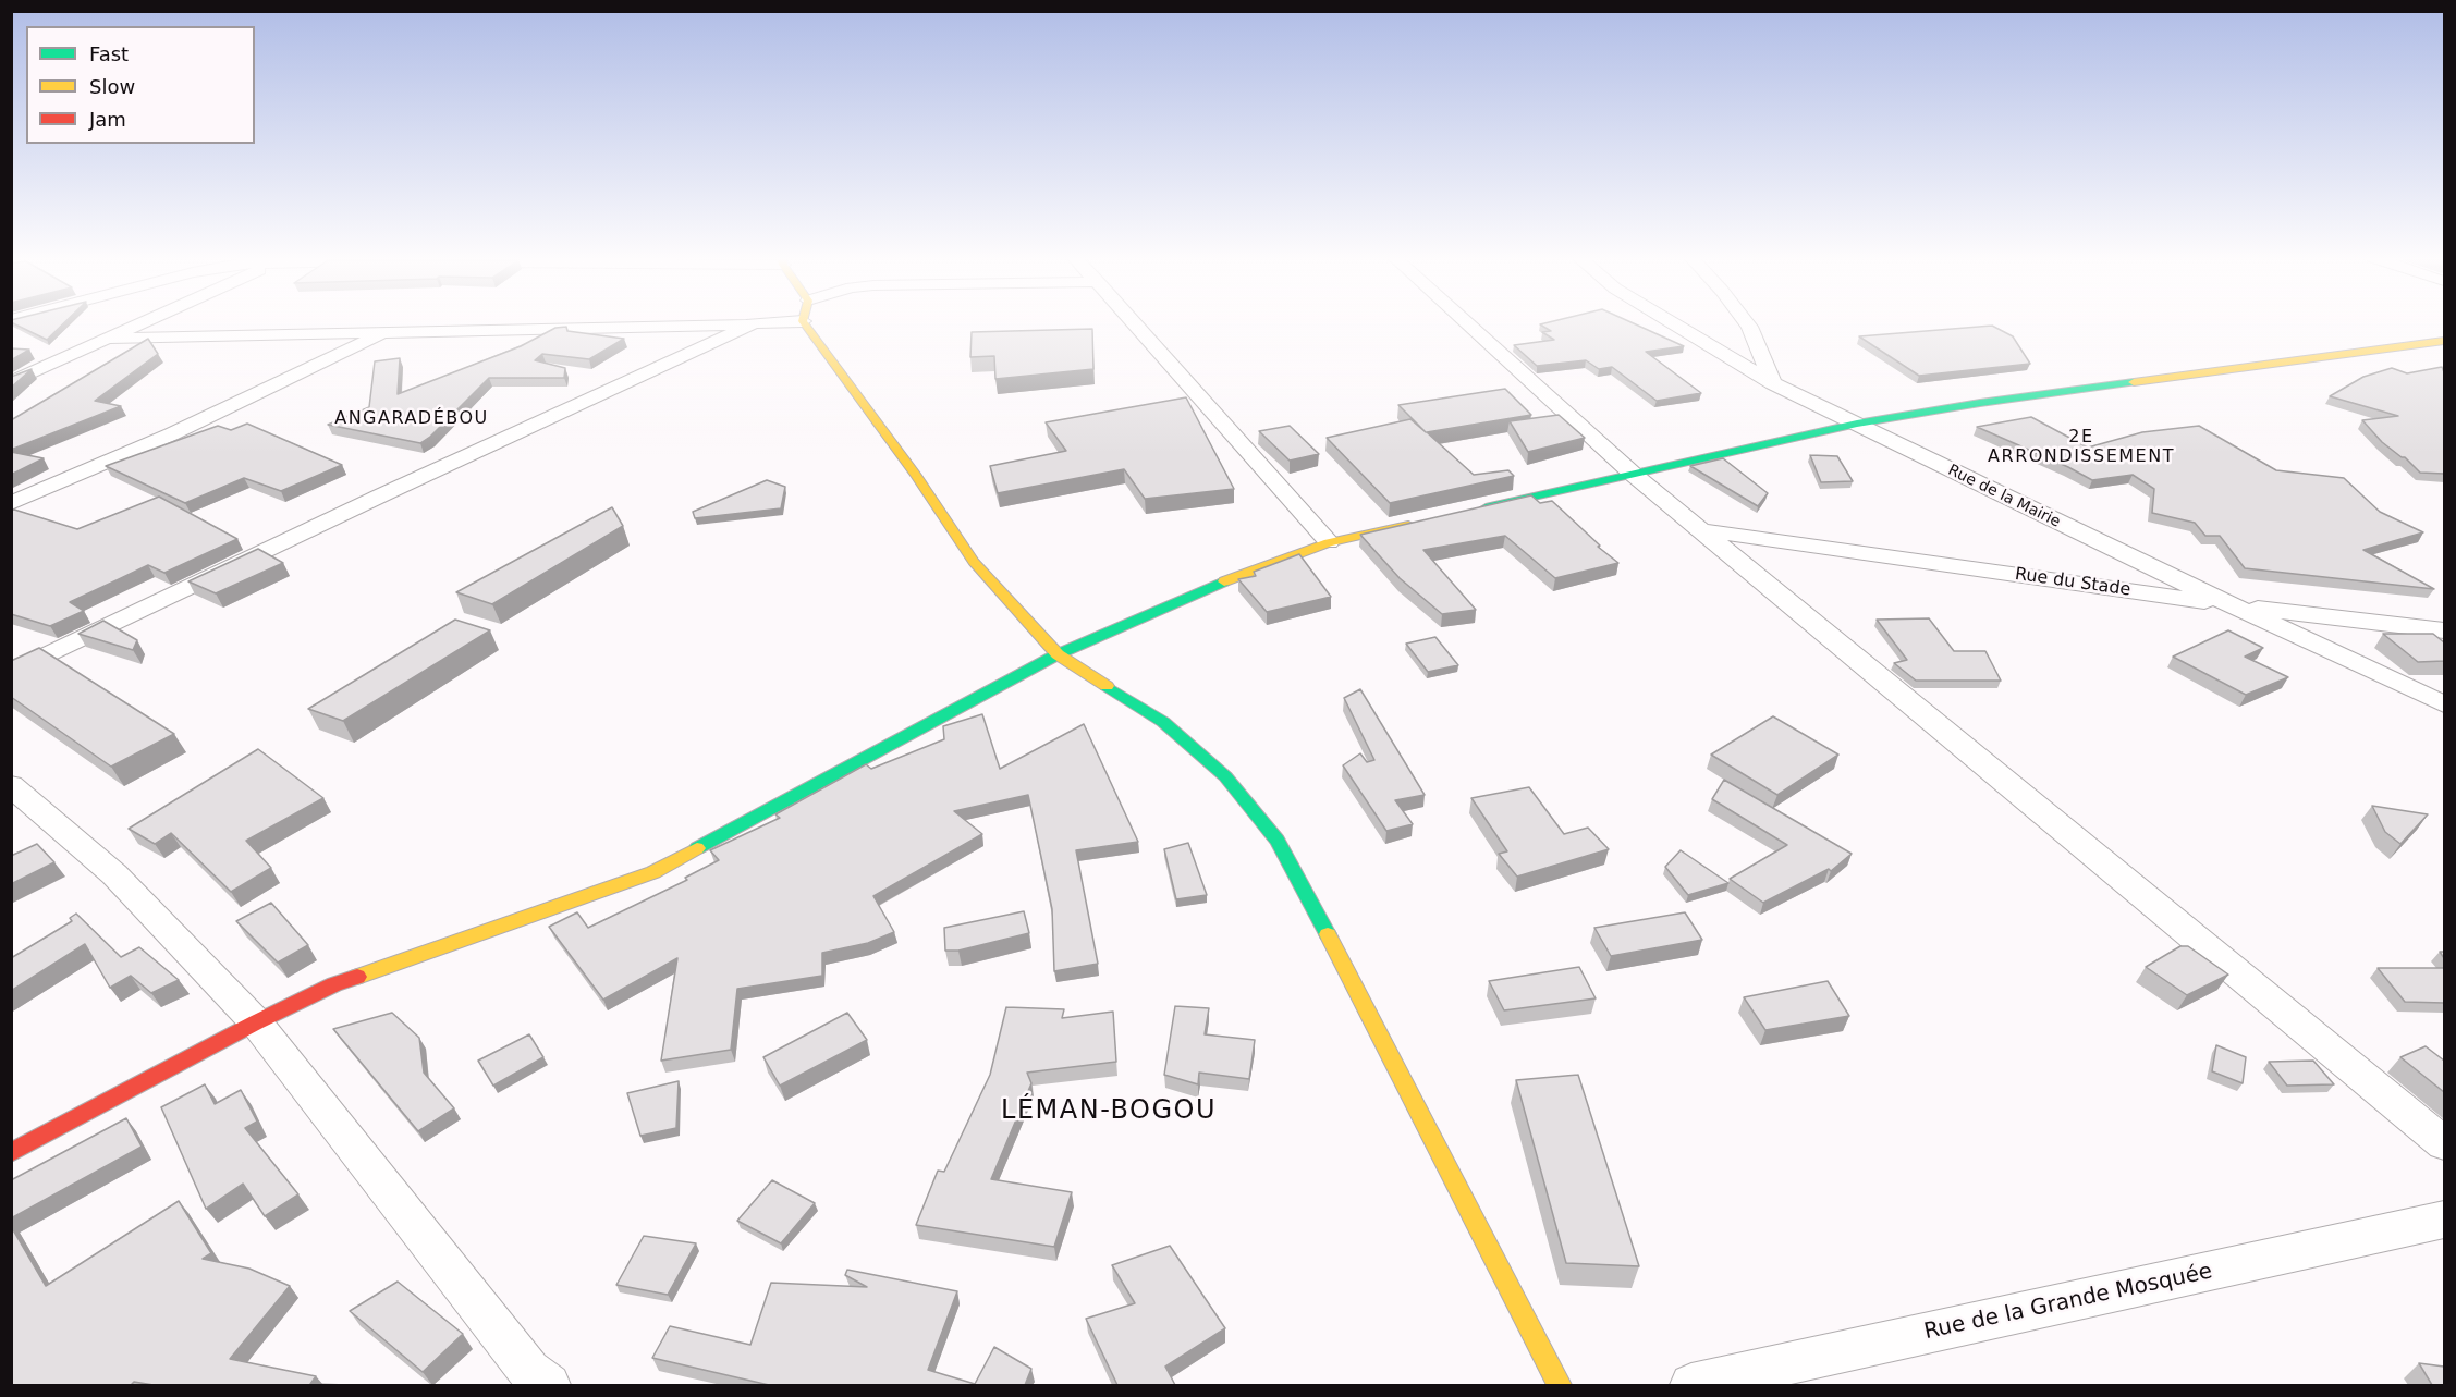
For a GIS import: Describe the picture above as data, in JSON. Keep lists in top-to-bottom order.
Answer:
{
  "streets": {
    "street": ["Rue de la Mairie", "Rue du Stade", "Rue de la Grande Mosquée"]
  },
  "crossings": [
    ["Rue de la Mairie", "Rue du Stade"]
  ],
  "districts": ["ANGARADÉBOU", "2E ARRONDISSEMENT", "LÉMAN-BOGOU"],
  "legend": ["Fast", "Slow", "Jam"]
}
